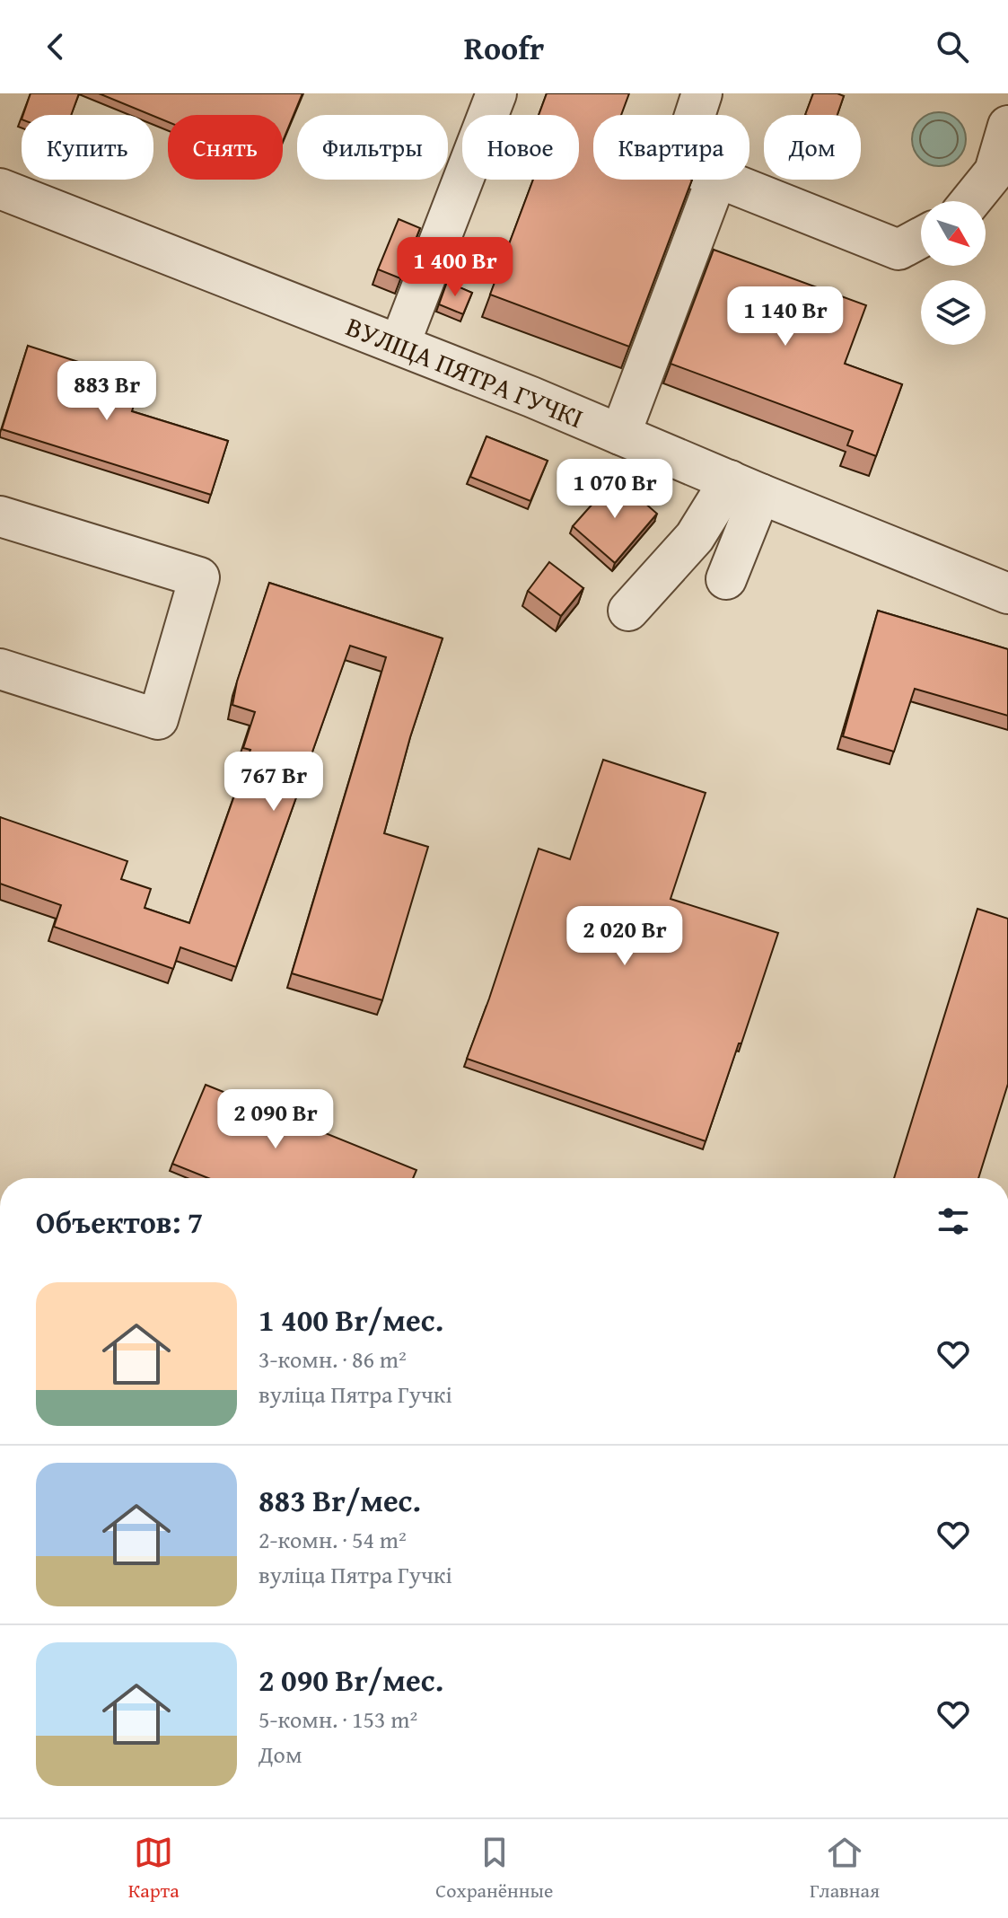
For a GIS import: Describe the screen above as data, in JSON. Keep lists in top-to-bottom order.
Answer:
{
  "streets": {
    "street": ["ВУЛІЦА ПЯТРА ГУЧКІ"]
  },
  "north": "bottom right",
  "page": {
    "header": "Roofr",
    "chip": [
      "Купить",
      "Снять",
      "Фильтры",
      "Новое",
      "Квартира",
      "Дом"
    ],
    "price": [
      "1 400 Br",
      "1 140 Br",
      "883 Br",
      "1 070 Br",
      "767 Br",
      "2 020 Br",
      "2 090 Br"
    ],
    "heading": "Объектов: 7",
    "list": [
      {
        "name": "1 400 Br/мес.",
        "note": "3-комн. · 86 m² · вуліца Пятра Гучкі"
      },
      {
        "name": "883 Br/мес.",
        "note": "2-комн. · 54 m² · вуліца Пятра Гучкі"
      },
      {
        "name": "2 090 Br/мес.",
        "note": "5-комн. · 153 m² · Дом"
      }
    ],
    "tabs": ["Карта", "Сохранённые", "Главная"]
  }
}
